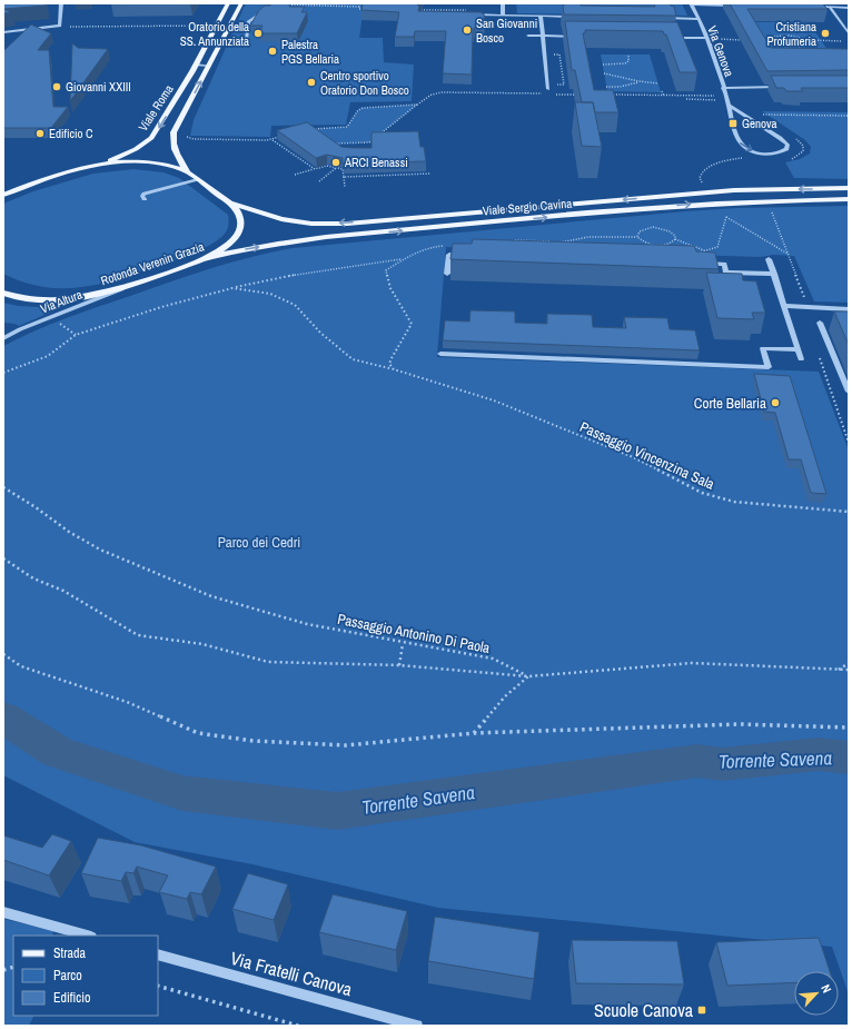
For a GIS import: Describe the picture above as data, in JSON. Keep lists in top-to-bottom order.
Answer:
{
  "streets": {
    "main road": ["Viale Roma", "Viale Sergio Cavina", "Rotonda Verenin Grazia"],
    "street": ["Via Genova", "Via Altura", "Via Fratelli Canova"],
    "path": ["Passaggio Vincenzina Sala", "Passaggio Antonino Di Paola"]
  },
  "crossings": [
    ["Viale Roma", "Rotonda Verenin Grazia"],
    ["Viale Sergio Cavina", "Rotonda Verenin Grazia"],
    ["Rotonda Verenin Grazia", "Via Altura"]
  ],
  "water": ["Torrente Savena"],
  "parks": ["Parco dei Cedri"],
  "places": {
    "other": [
      "San Giovanni Bosco",
      "Oratorio della SS. Annunziata",
      "Cristiana Profumeria",
      "Palestra PGS Bellaria",
      "Centro sportivo Oratorio Don Bosco",
      "Giovanni XXIII",
      "Edificio C",
      "ARCI Benassi",
      "Corte Bellaria"
    ],
    "transit": ["Genova", "Scuole Canova"]
  },
  "legend": ["Strada", "Parco", "Edificio"],
  "north": "top right"
}
